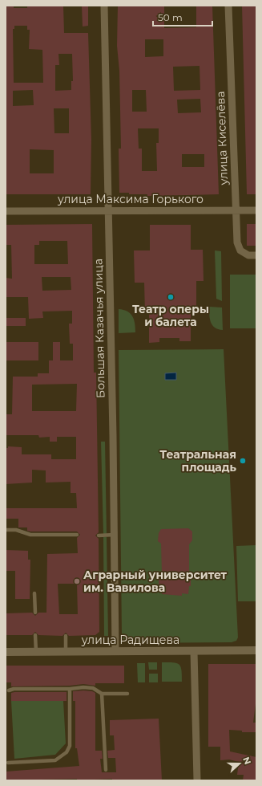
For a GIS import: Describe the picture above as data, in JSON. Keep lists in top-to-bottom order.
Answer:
{
  "streets": {
    "street": [
      "улица Киселёва",
      "улица Максима Горького",
      "Большая Казачья улица",
      "улица Радищева"
    ]
  },
  "crossings": [
    ["улица Киселёва", "улица Максима Горького"],
    ["улица Максима Горького", "Большая Казачья улица"],
    ["Большая Казачья улица", "улица Радищева"]
  ],
  "places": ["Театр оперы и балета", "Театральная площадь", "Аграрный университет им. Вавилова"],
  "scale_bar": "50 m",
  "north": "right"
}
